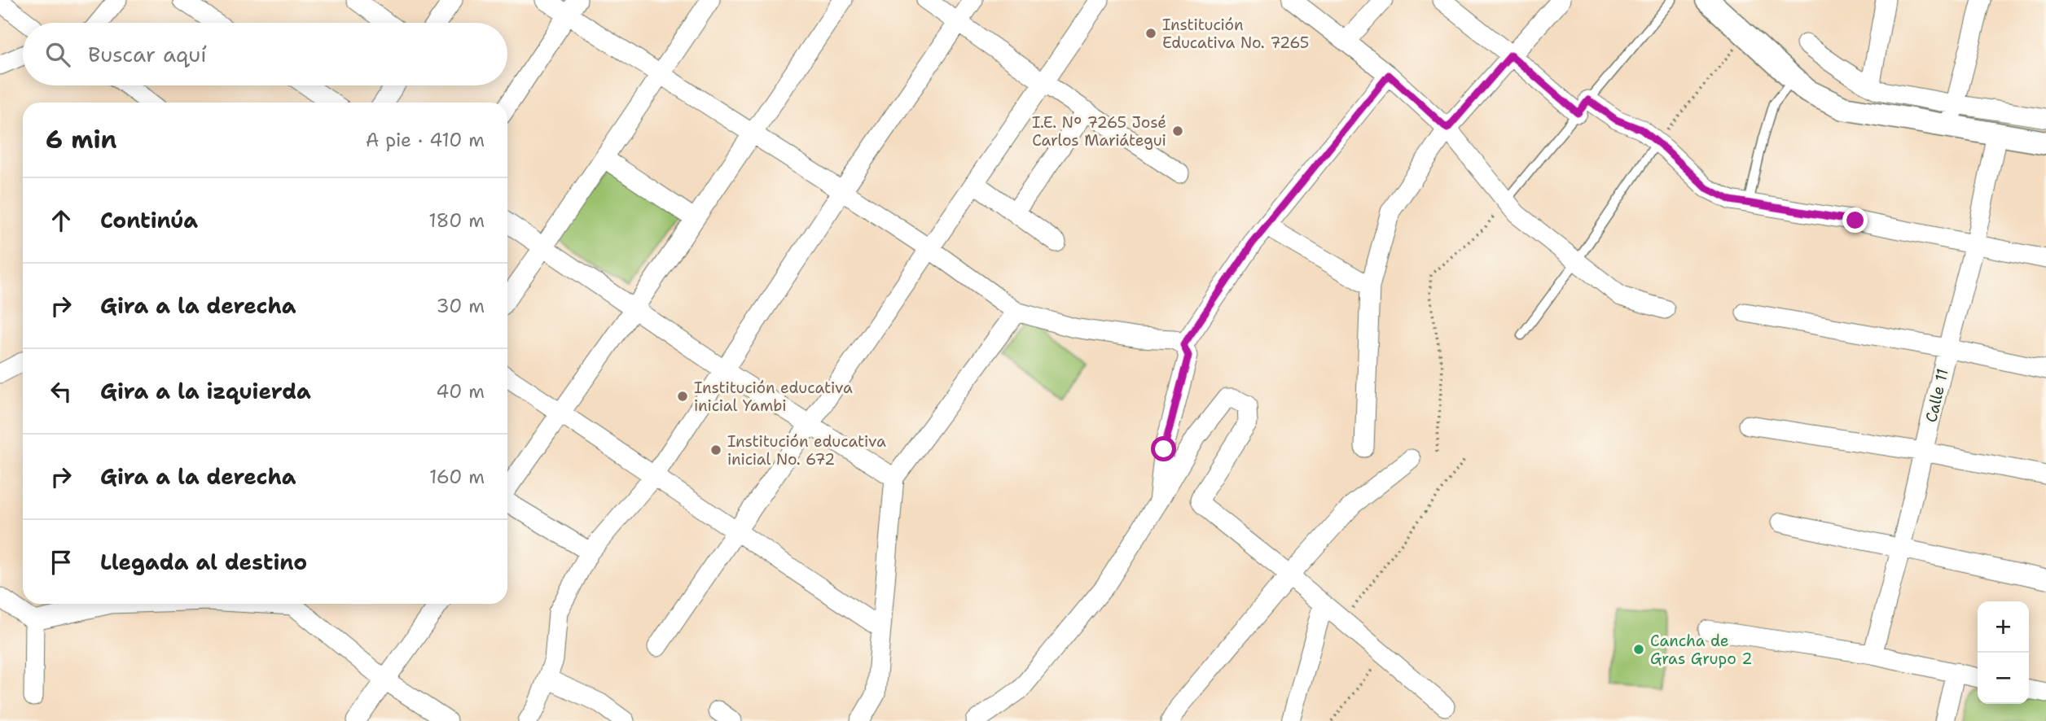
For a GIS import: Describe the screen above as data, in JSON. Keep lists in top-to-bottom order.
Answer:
{
  "streets": {
    "street": ["Calle 11"]
  },
  "places": [
    "Institución Educativa No. 7265",
    "I.E. Nº 7265 José Carlos Mariátegui",
    "Institución educativa inicial Yambi",
    "Institución educativa inicial No. 672",
    "Cancha de Gras Grupo 2"
  ],
  "page": {
    "search": "Buscar aquí",
    "heading": ["6 min", "A pie · 410 m"],
    "list": [
      ["Continúa", "180 m"],
      ["Gira a la derecha", "30 m"],
      ["Gira a la izquierda", "40 m"],
      ["Gira a la derecha", "160 m"],
      "Llegada al destino"
    ],
    "map_buttons": ["+", "−"]
  }
}
